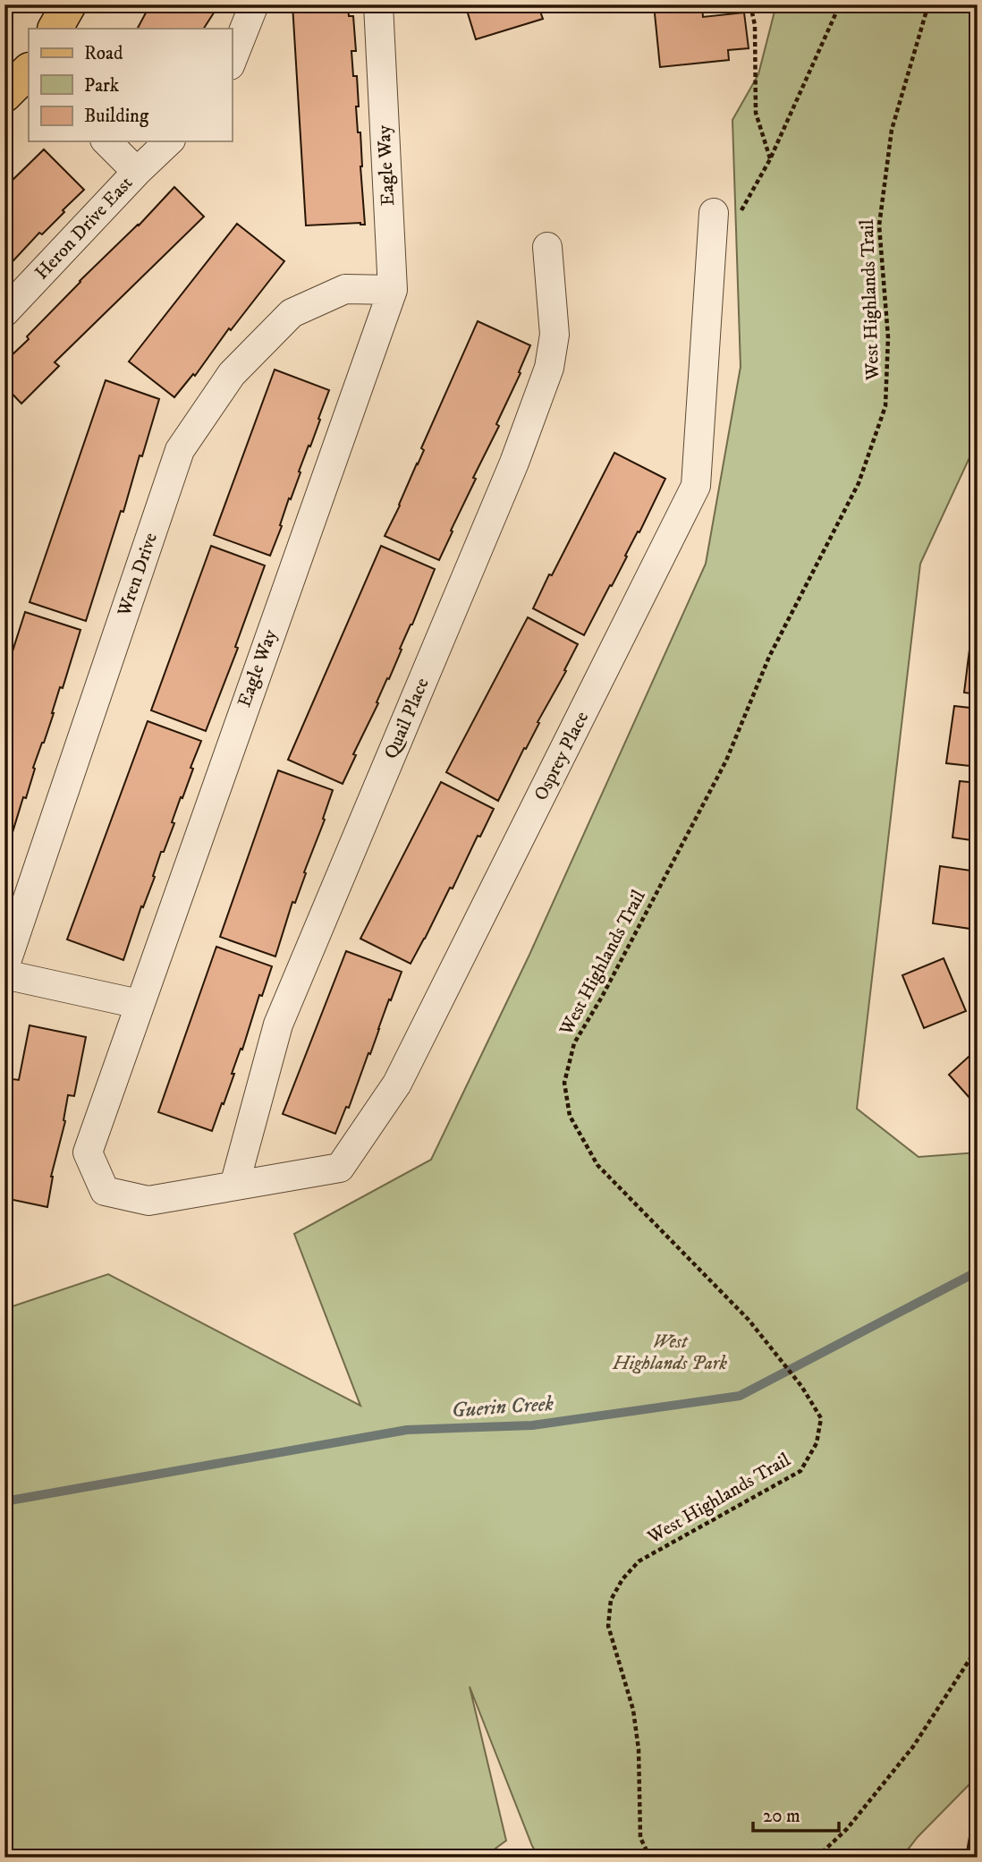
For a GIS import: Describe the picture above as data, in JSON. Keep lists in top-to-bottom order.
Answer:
{
  "streets": {
    "street": [
      "Eagle Way",
      "Heron Drive East",
      "Wren Drive",
      "Quail Place",
      "Osprey Place"
    ],
    "path": ["West Highlands Trail"]
  },
  "crossings": [
    ["Eagle Way", "Wren Drive"],
    ["Eagle Way", "Quail Place"],
    ["Eagle Way", "Osprey Place"],
    ["Quail Place", "Osprey Place"]
  ],
  "water": ["Guerin Creek"],
  "parks": ["West Highlands Park"],
  "legend": ["Road", "Park", "Building"],
  "scale_bar": "20 m"
}
